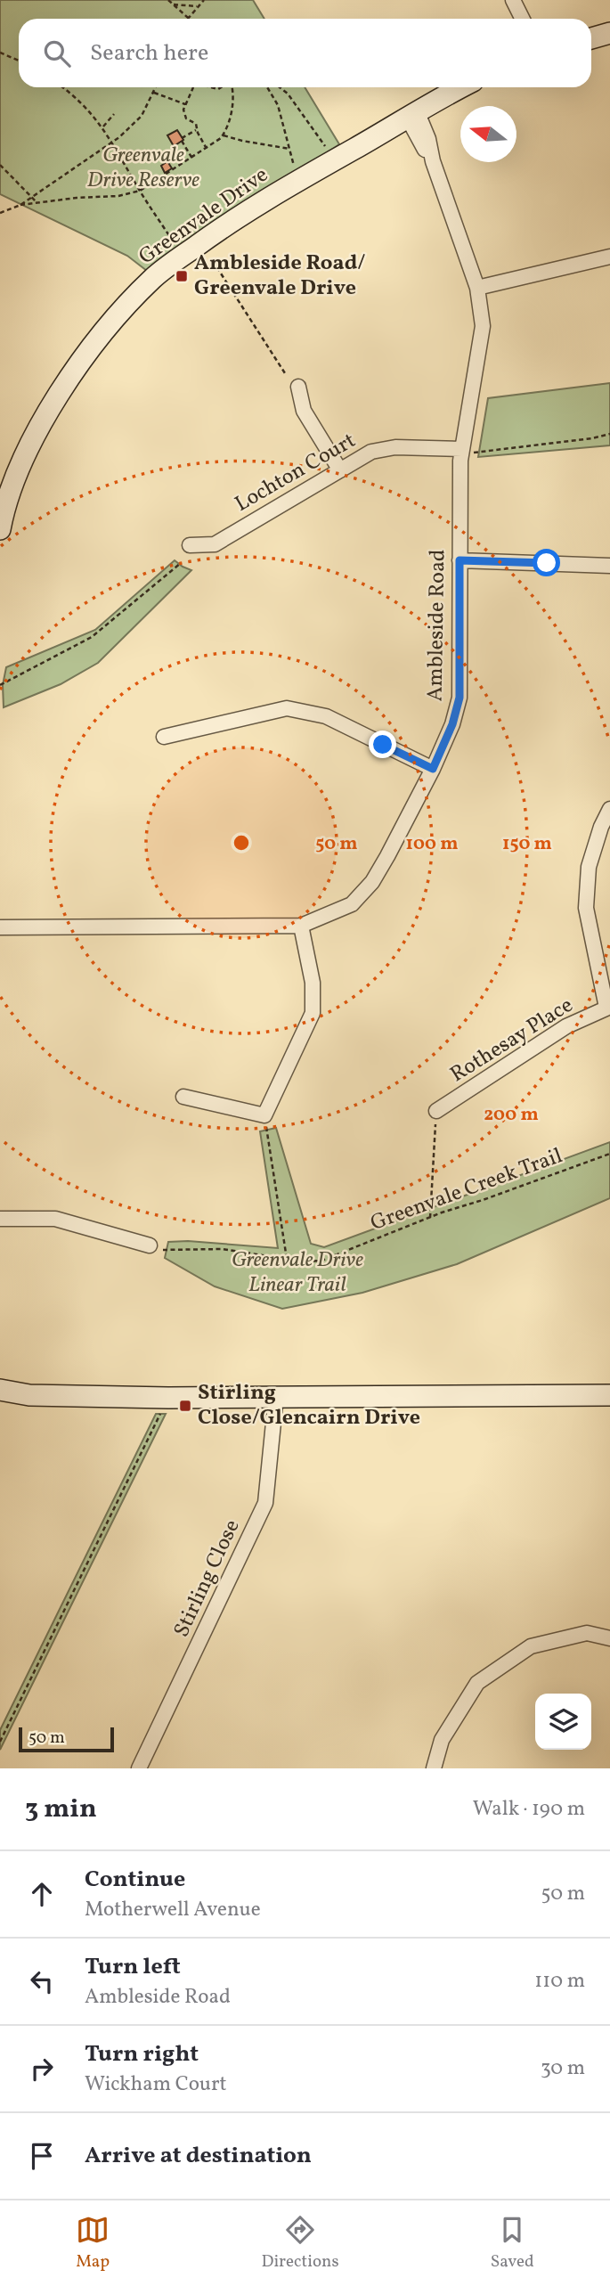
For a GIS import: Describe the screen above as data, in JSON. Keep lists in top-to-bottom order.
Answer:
{
  "streets": {
    "street": [
      "Greenvale Drive",
      "Lochton Court",
      "Ambleside Road",
      "Rothesay Place",
      "Stirling Close"
    ],
    "path": ["Greenvale Creek Trail"]
  },
  "crossings": [
    ["Greenvale Drive", "Ambleside Road"],
    ["Lochton Court", "Ambleside Road"]
  ],
  "parks": ["Greenvale Drive Reserve", "Greenvale Drive Linear Trail"],
  "places": {
    "transit": ["Ambleside Road/ Greenvale Drive", "Stirling Close/Glencairn Drive"]
  },
  "scale_bar": "50 m",
  "north": "left",
  "page": {
    "search": "Search here",
    "scale": "50 m",
    "heading": ["3 min", "Walk · 190 m"],
    "list": [
      ["Continue", "Motherwell Avenue", "50 m"],
      ["Turn left", "Ambleside Road", "110 m"],
      ["Turn right", "Wickham Court", "30 m"],
      "Arrive at destination"
    ],
    "nav": ["Map", "Directions", "Saved"]
  },
  "rings": [
    "50 m",
    "100 m",
    "150 m",
    "200 m"
  ]
}
